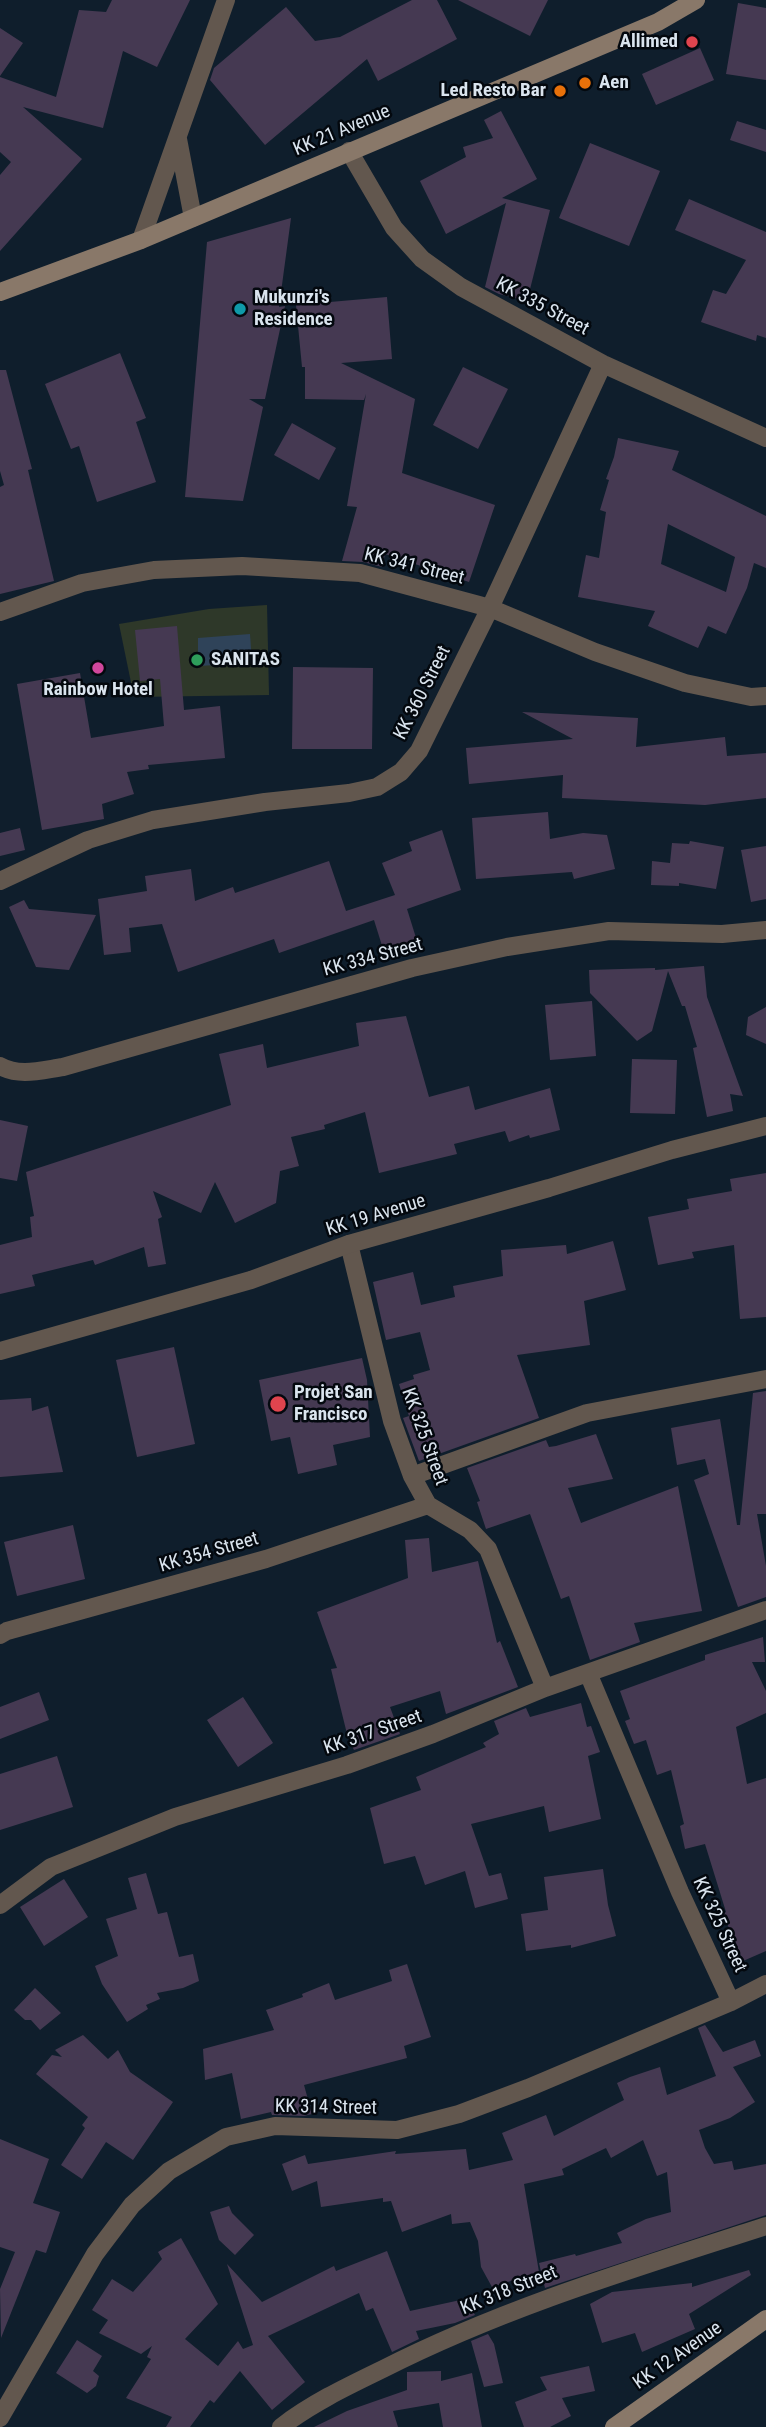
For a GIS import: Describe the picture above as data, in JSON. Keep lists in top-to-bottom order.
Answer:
{
  "streets": {
    "main road": ["KK 21 Avenue", "KK 12 Avenue"],
    "street": [
      "KK 335 Street",
      "KK 341 Street",
      "KK 360 Street",
      "KK 334 Street",
      "KK 19 Avenue",
      "KK 325 Street",
      "KK 354 Street",
      "KK 317 Street",
      "KK 314 Street",
      "KK 318 Street"
    ]
  },
  "crossings": [
    ["KK 21 Avenue", "KK 335 Street"],
    ["KK 335 Street", "KK 360 Street"],
    ["KK 341 Street", "KK 360 Street"],
    ["KK 19 Avenue", "KK 325 Street"],
    ["KK 325 Street", "KK 354 Street"],
    ["KK 325 Street", "KK 317 Street"],
    ["KK 325 Street", "KK 314 Street"]
  ],
  "places": [
    "Allimed",
    "Aen",
    "Led Resto Bar",
    "Mukunzi's Residence",
    "SANITAS",
    "Rainbow Hotel",
    "Projet San Francisco"
  ]
}
